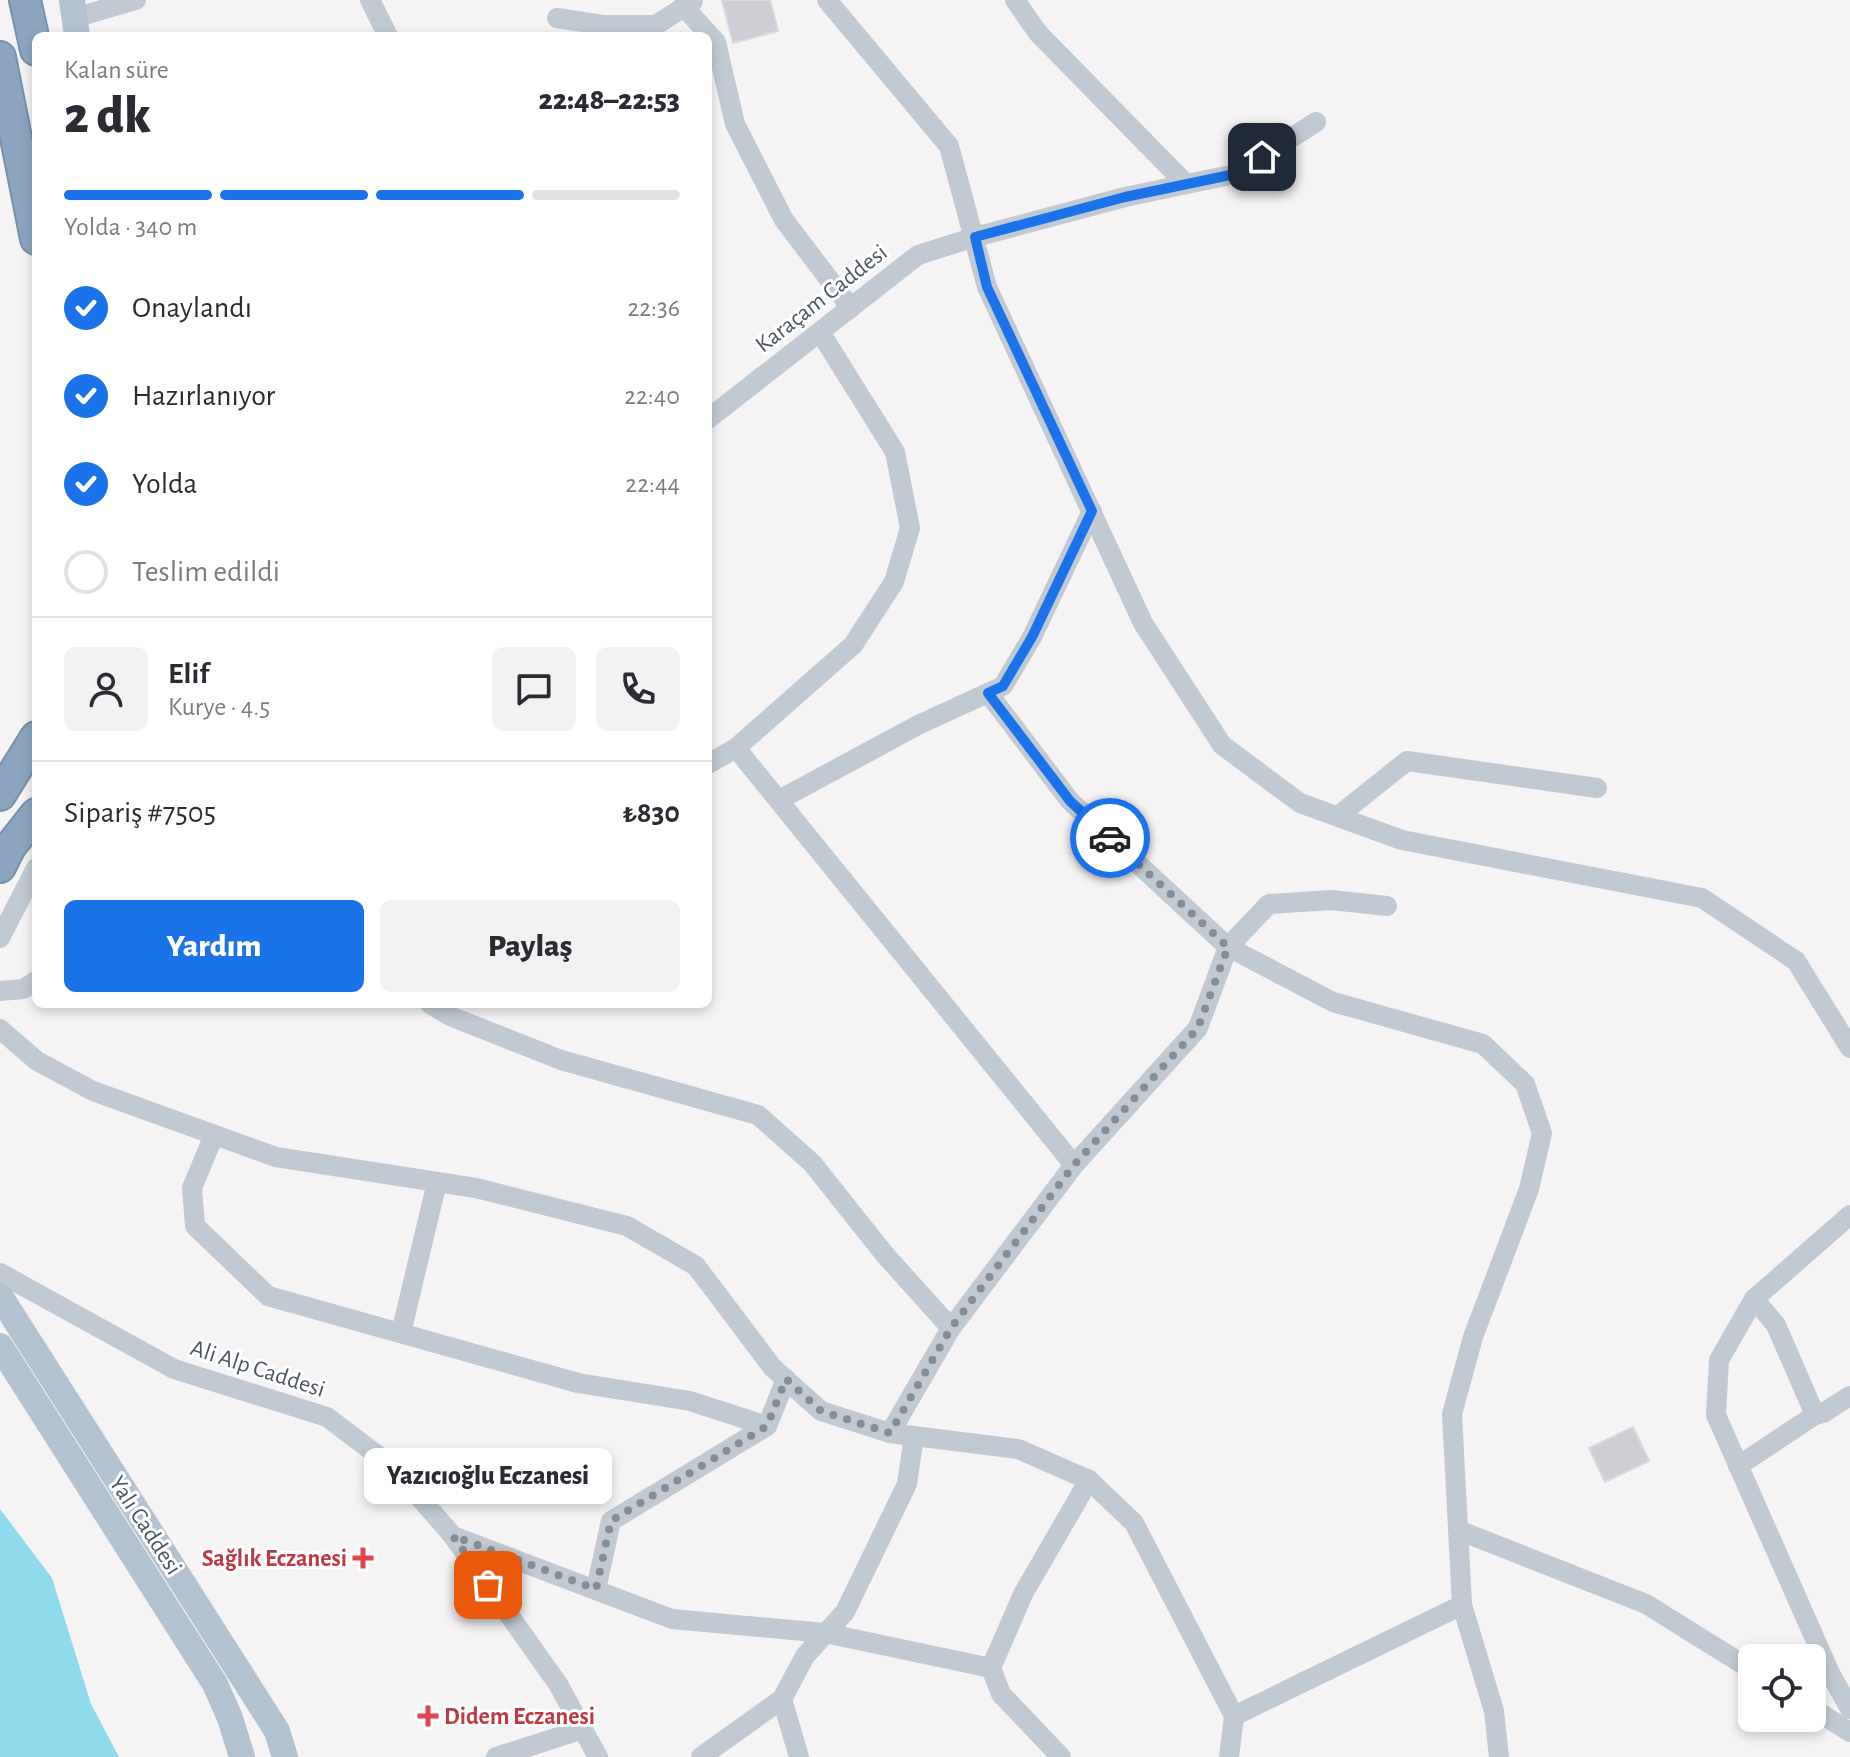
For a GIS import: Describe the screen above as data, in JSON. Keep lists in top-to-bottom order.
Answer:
{
  "streets": {
    "main road": ["Yalı Caddesi"],
    "street": ["Karaçam Caddesi", "Ali Alp Caddesi"]
  },
  "places": {
    "health": ["Sağlık Eczanesi", "Didem Eczanesi"],
    "other": ["Yazıcıoğlu Eczanesi"]
  },
  "page": {
    "heading": ["2 dk", "Kalan süre", "22:48–22:53"],
    "panel": [
      "Elif",
      "Kurye · 4.5",
      "Sipariş #7505",
      "₺830"
    ],
    "bar": "Yolda · 340 m",
    "list": [
      ["Onaylandı", "22:36"],
      ["Hazırlanıyor", "22:40"],
      ["Yolda", "22:44"],
      "Teslim edildi"
    ],
    "buttons": ["Yardım", "Paylaş"],
    "bubble": "Yazıcıoğlu Eczanesi"
  }
}
